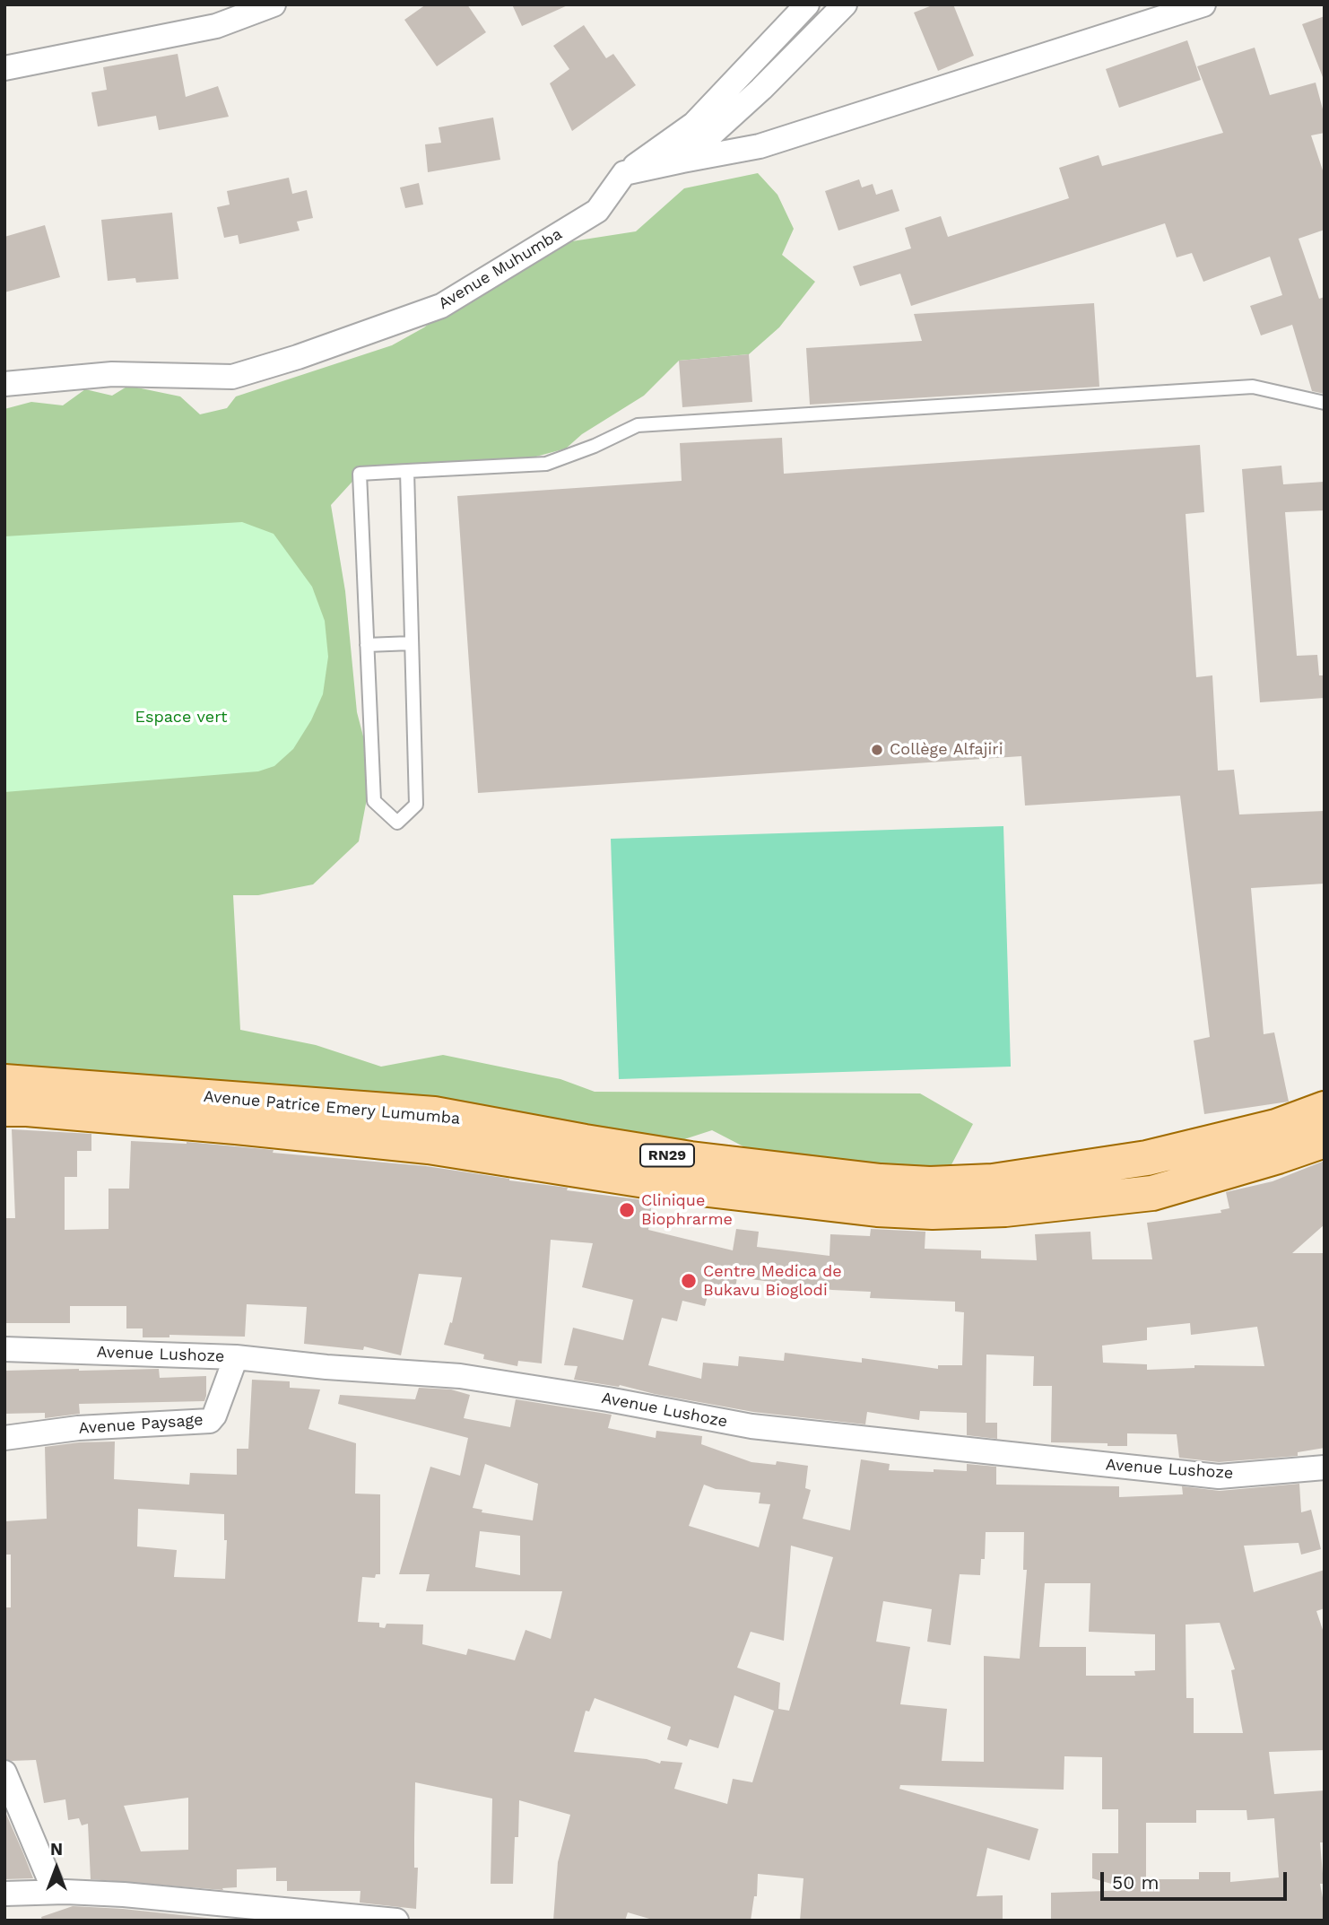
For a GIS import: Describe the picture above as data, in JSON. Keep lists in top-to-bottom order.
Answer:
{
  "streets": {
    "main road": ["Avenue Patrice Emery Lumumba", "RN29"],
    "street": ["Avenue Muhumba", "Avenue Lushoze", "Avenue Paysage"]
  },
  "crossings": [
    ["Avenue Lushoze", "Avenue Paysage"]
  ],
  "parks": ["Espace vert"],
  "places": ["Collège Alfajiri", "Clinique Biophrarme", "Centre Medica de Bukavu Bioglodi"],
  "scale_bar": "50 m",
  "north": "top"
}
